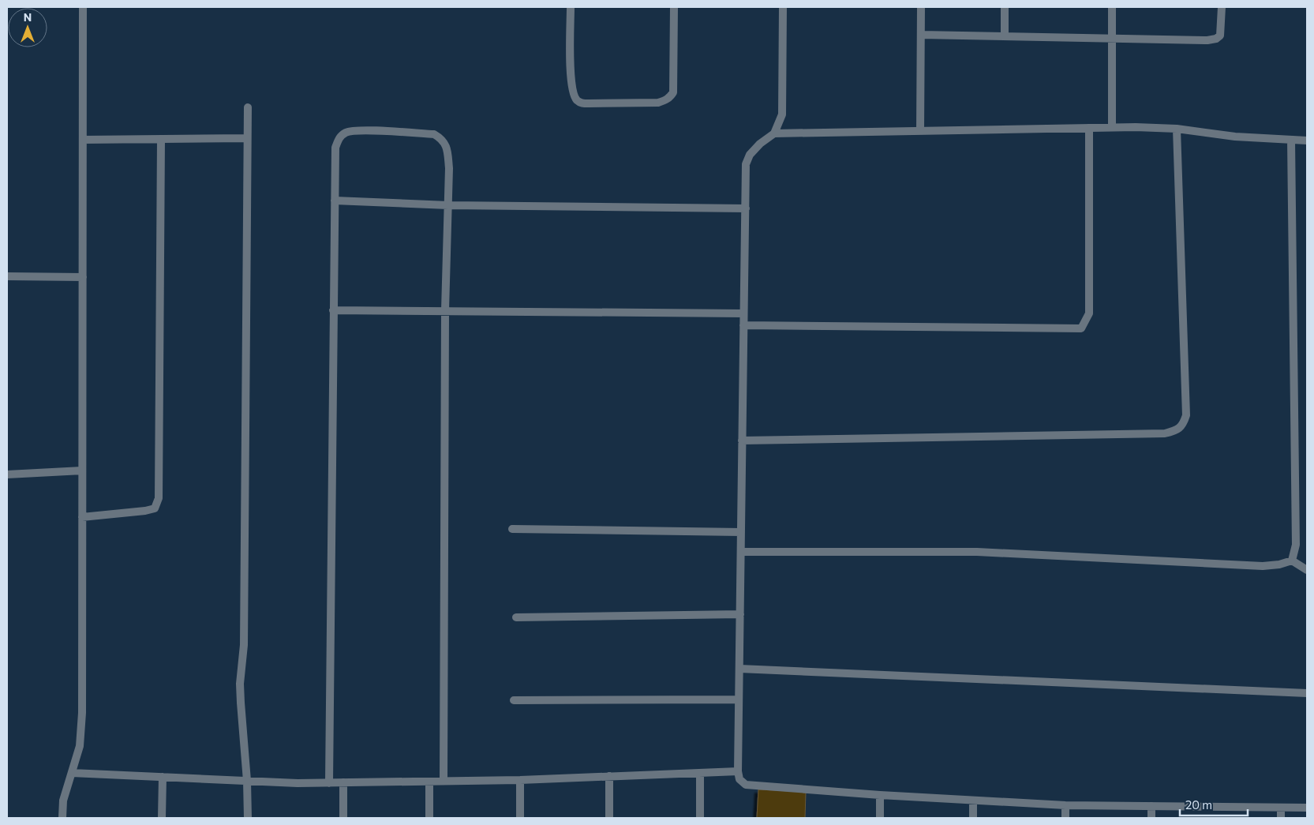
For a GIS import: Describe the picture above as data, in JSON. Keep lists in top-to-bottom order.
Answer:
{
  "scale_bar": "20 m",
  "north": "top"
}
